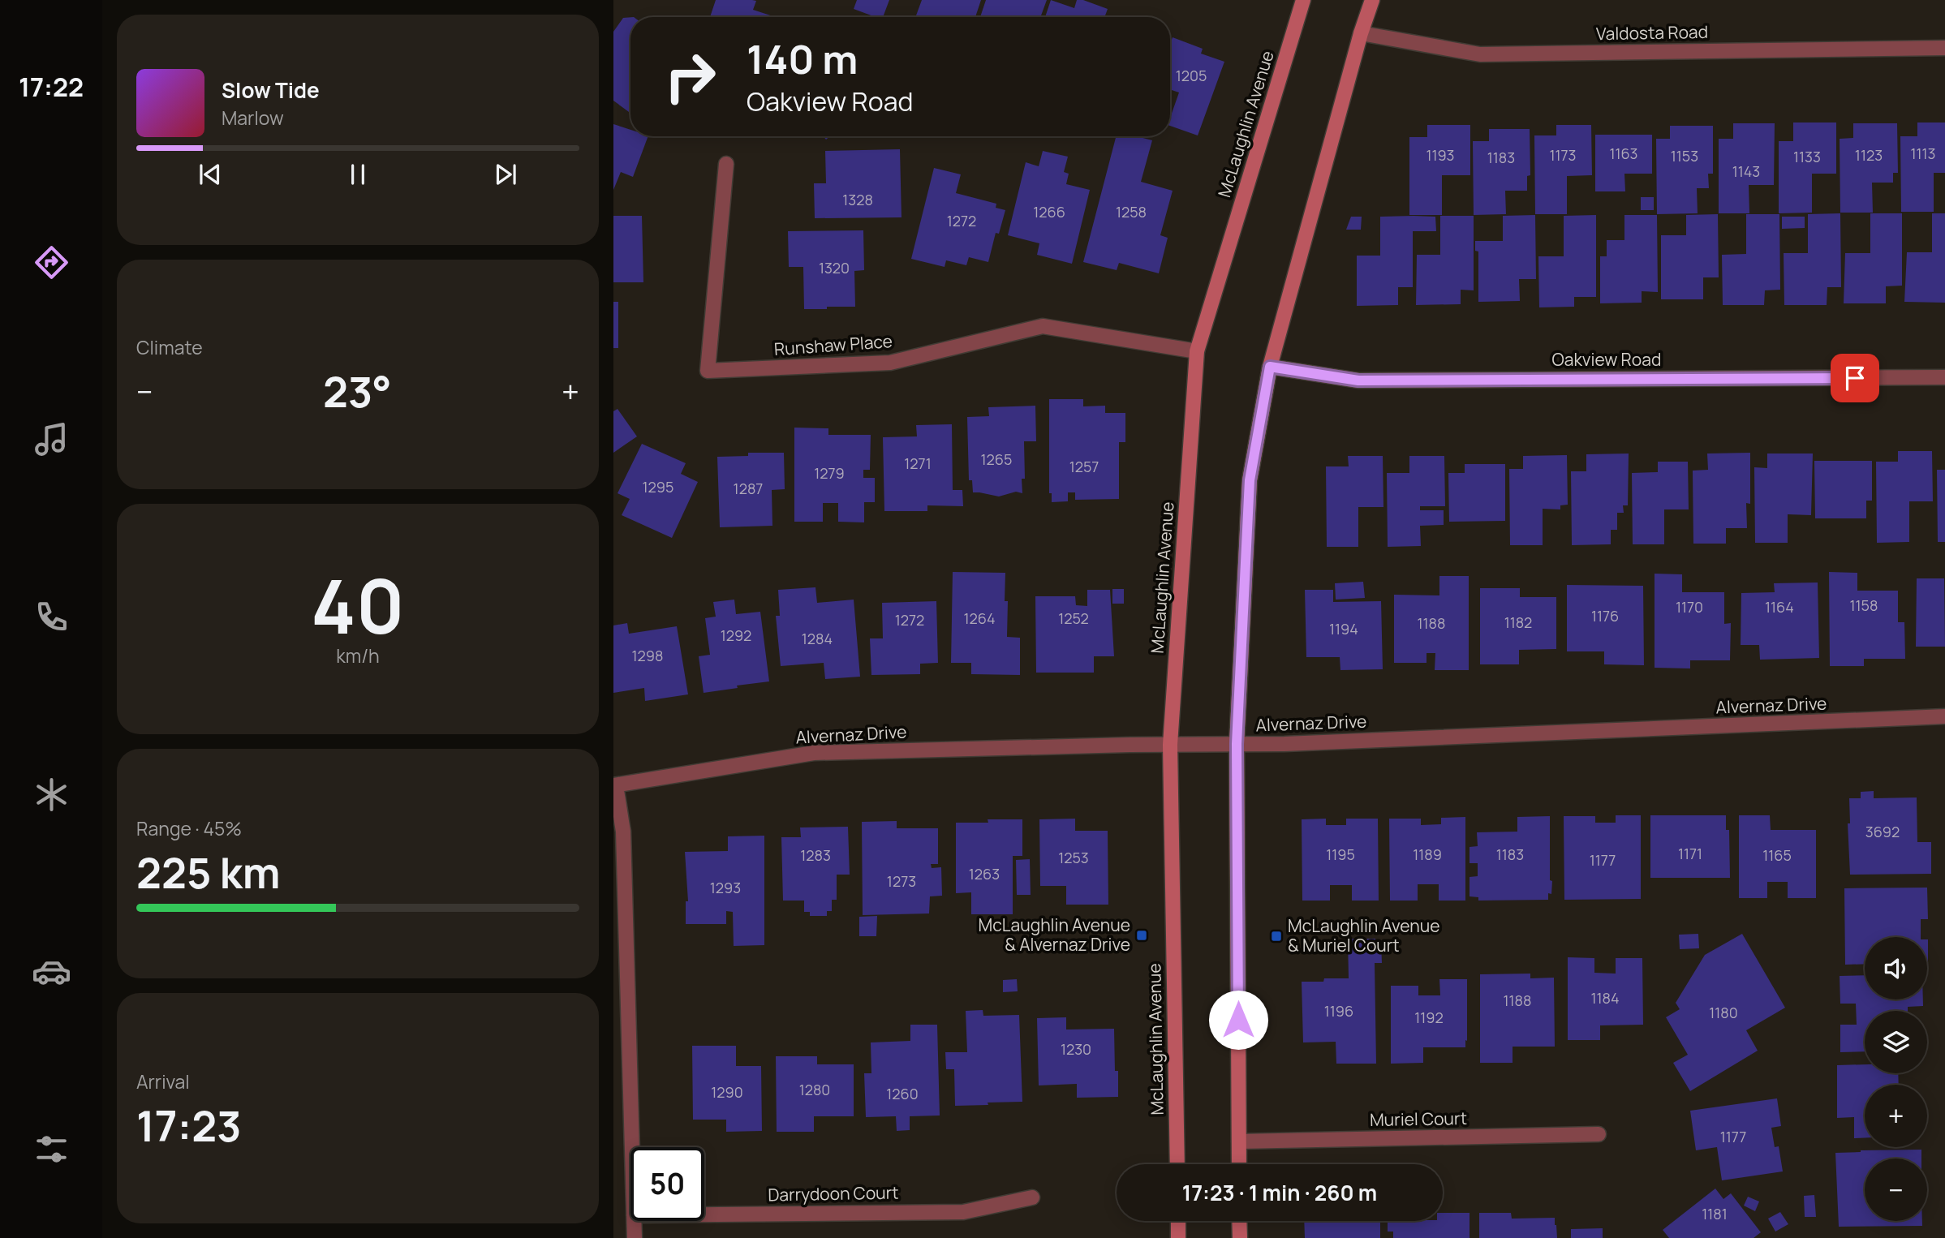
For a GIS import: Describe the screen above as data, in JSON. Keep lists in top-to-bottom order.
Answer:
{
  "streets": {
    "main road": ["McLaughlin Avenue"],
    "street": [
      "Valdosta Road",
      "Runshaw Place",
      "Oakview Road",
      "Alvernaz Drive",
      "Muriel Court",
      "Darrydoon Court"
    ]
  },
  "crossings": [
    ["McLaughlin Avenue", "Runshaw Place"],
    ["McLaughlin Avenue", "Alvernaz Drive"]
  ],
  "places": {
    "transit": ["McLaughlin Avenue & Alvernaz Drive", "McLaughlin Avenue & Muriel Court"]
  },
  "house_numbers": [
    "1205",
    "1163",
    "1113",
    "1193",
    "1173",
    "1123",
    "1153",
    "1133",
    "1183",
    "1143",
    "1328",
    "1266",
    "1258",
    "1272",
    "1320",
    "1265",
    "1271",
    "1257",
    "1279",
    "1295",
    "1287",
    "1158",
    "1170",
    "1164",
    "1176",
    "1264",
    "1252",
    "1272",
    "1182",
    "1188",
    "1194",
    "1292",
    "1284",
    "1298",
    "3692",
    "1171",
    "1195",
    "1189",
    "1183",
    "1283",
    "1165",
    "1253",
    "1177",
    "1263",
    "1273",
    "1293",
    "1184",
    "1188",
    "1196",
    "1180",
    "1192",
    "1230",
    "1280",
    "1290",
    "1260",
    "1177",
    "1181"
  ],
  "page": {
    "tabs": "17:22",
    "turn": ["140 m", "Oakview Road"],
    "song": ["Slow Tide", "Marlow"],
    "tile": [
      "Climate",
      ["40", "km/h"],
      ["Range · 45%", "225 km"],
      ["Arrival", "17:23"]
    ],
    "heat": ["−", "23°", "+"],
    "map_buttons": ["+", "−"],
    "limit": "50",
    "trip": "17:23 · 1 min · 260 m"
  }
}
